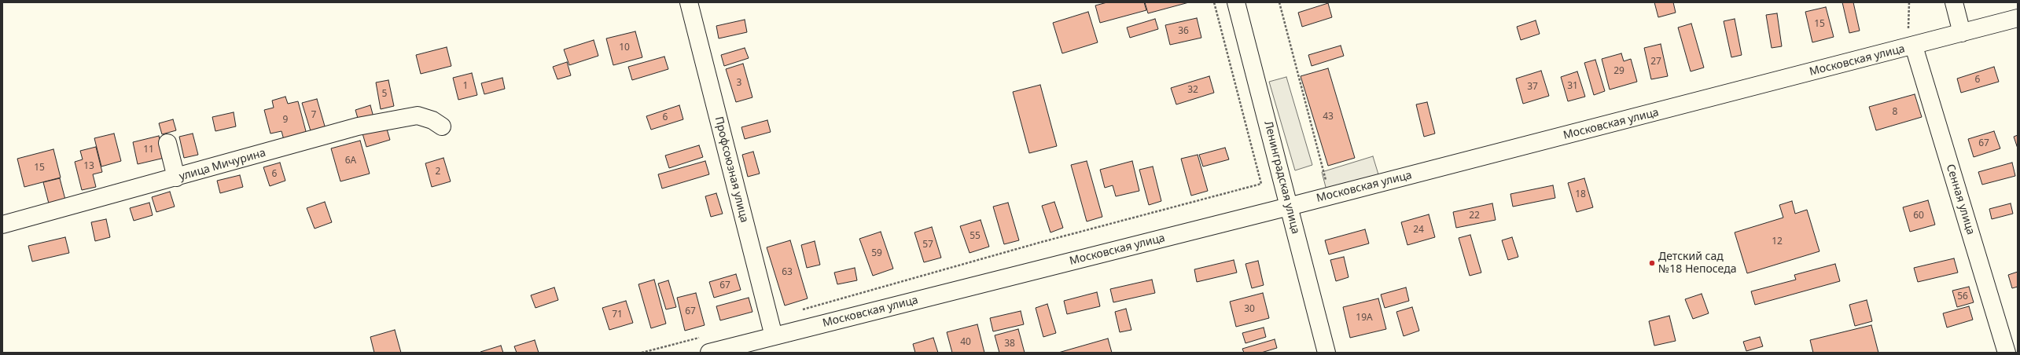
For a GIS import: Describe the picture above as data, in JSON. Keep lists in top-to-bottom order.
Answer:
{
  "streets": {
    "street": [
      "Московская улица",
      "улица Мичурина",
      "Профсоюзная улица",
      "Ленинградская улица",
      "Сенная улица"
    ]
  },
  "crossings": [
    ["Московская улица", "Профсоюзная улица"],
    ["Московская улица", "Ленинградская улица"],
    ["Московская улица", "Сенная улица"]
  ],
  "places": ["Детский сад №18 Непоседа"],
  "house_numbers": [
    "15",
    "36",
    "10",
    "27",
    "29",
    "6",
    "3",
    "1",
    "31",
    "37",
    "32",
    "5",
    "8",
    "7",
    "43",
    "6",
    "9",
    "67",
    "11",
    "6А",
    "13",
    "15",
    "2",
    "6",
    "18",
    "22",
    "60",
    "24",
    "55",
    "12",
    "57",
    "59",
    "63",
    "67",
    "56",
    "30",
    "67",
    "71",
    "19А",
    "40",
    "38"
  ]
}
